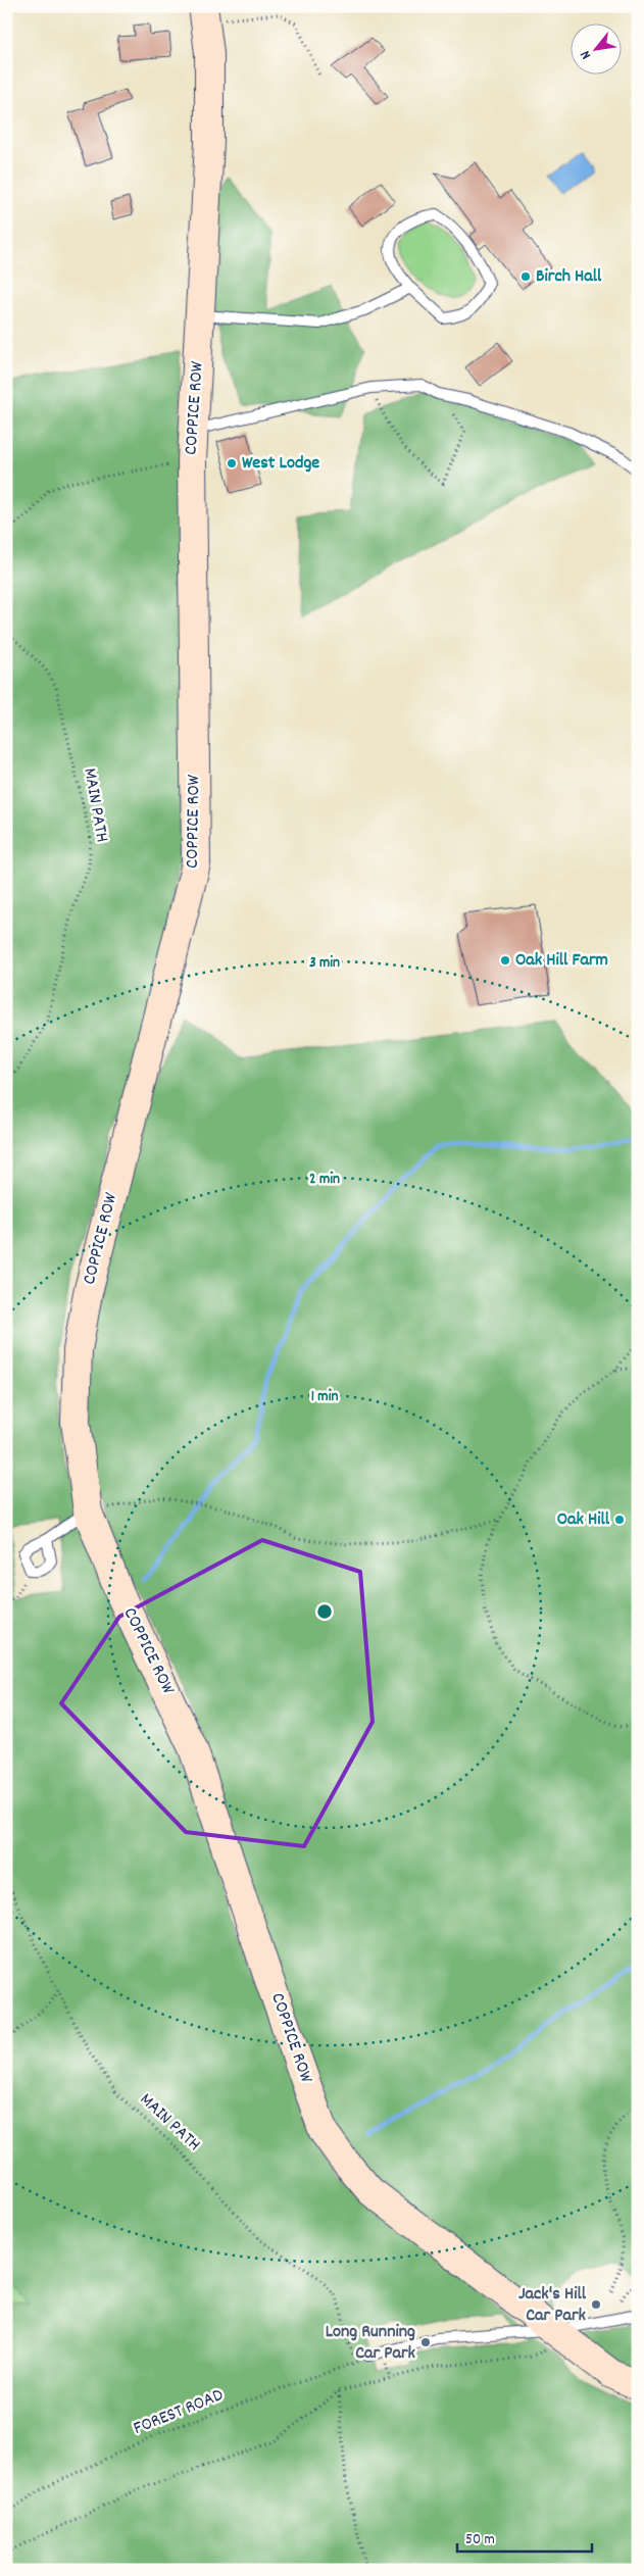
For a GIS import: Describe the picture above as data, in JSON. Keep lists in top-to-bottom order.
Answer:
{
  "streets": {
    "main road": ["COPPICE ROW"],
    "path": ["MAIN PATH", "FOREST ROAD"]
  },
  "crossings": [
    ["MAIN PATH", "FOREST ROAD"]
  ],
  "places": [
    "Birch Hall",
    "West Lodge",
    "Oak Hill Farm",
    "Oak Hill",
    "Jack's Hill Car Park",
    "Long Running Car Park"
  ],
  "scale_bar": "50 m",
  "north": "bottom left",
  "rings": ["3 min", "2 min", "1 min"]
}
